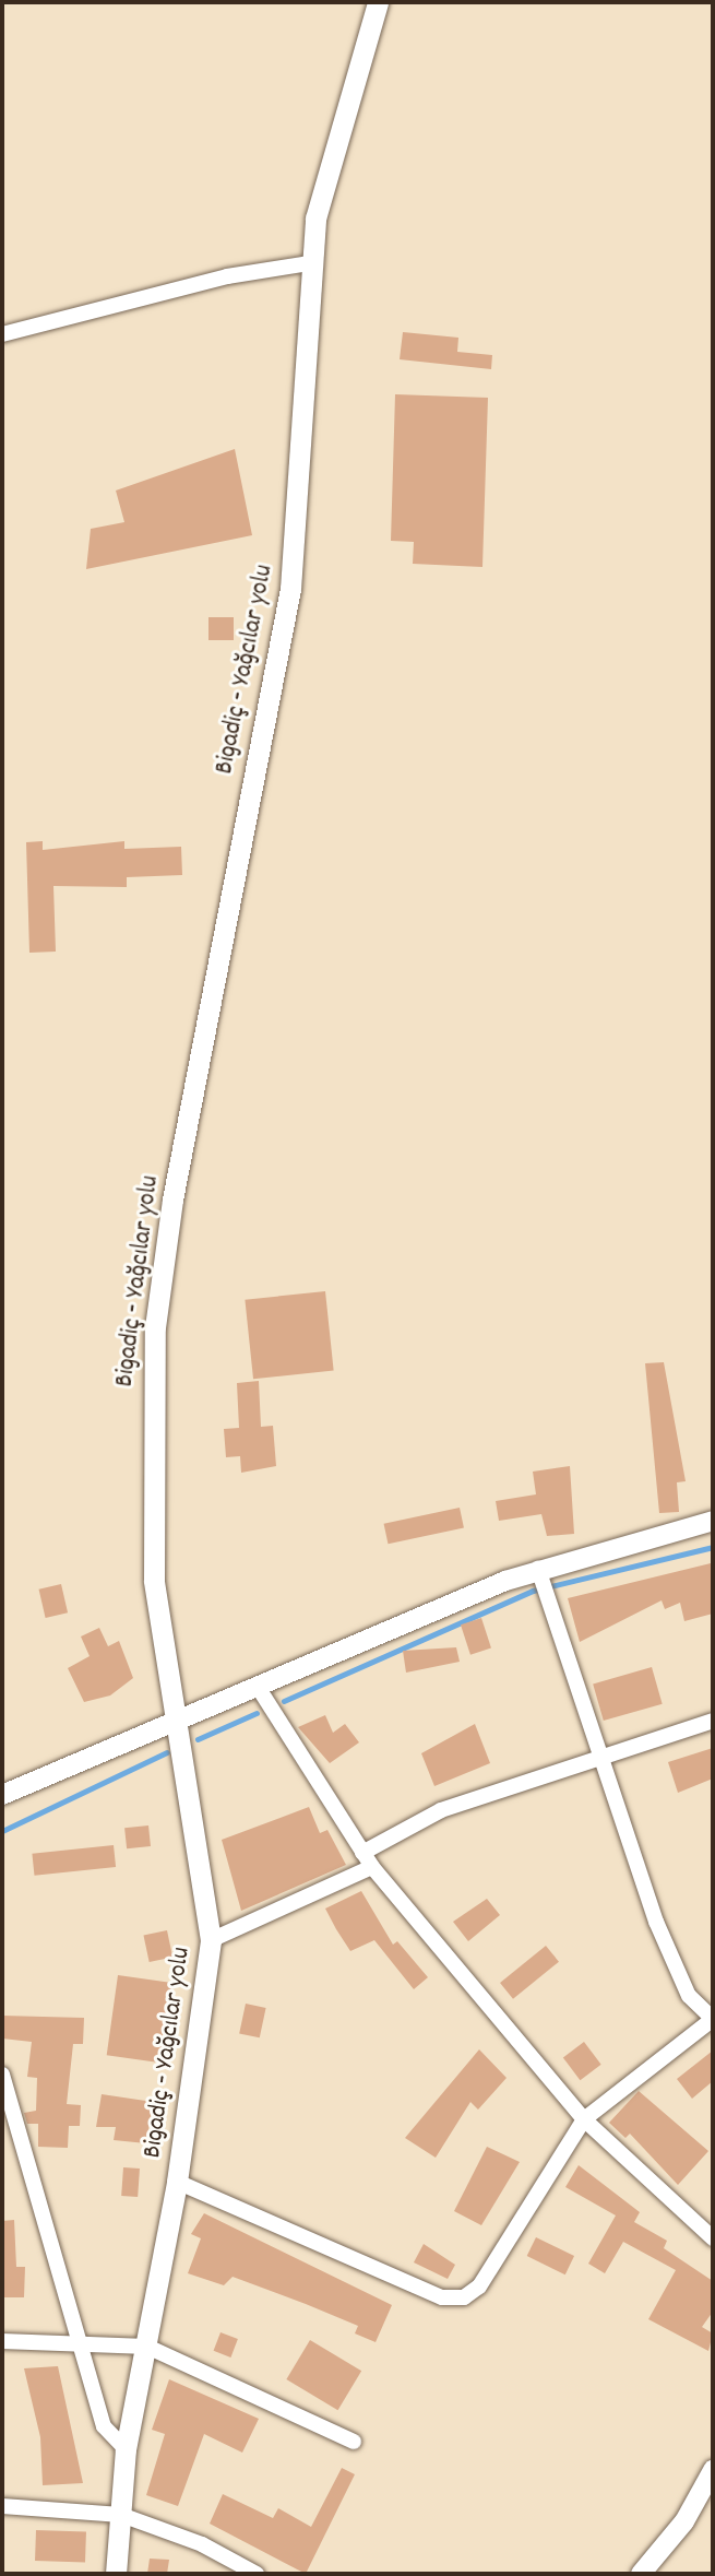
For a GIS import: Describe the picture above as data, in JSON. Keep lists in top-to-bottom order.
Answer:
{
  "streets": {
    "main road": ["Bigadiç - Yağcılar yolu"]
  }
}
